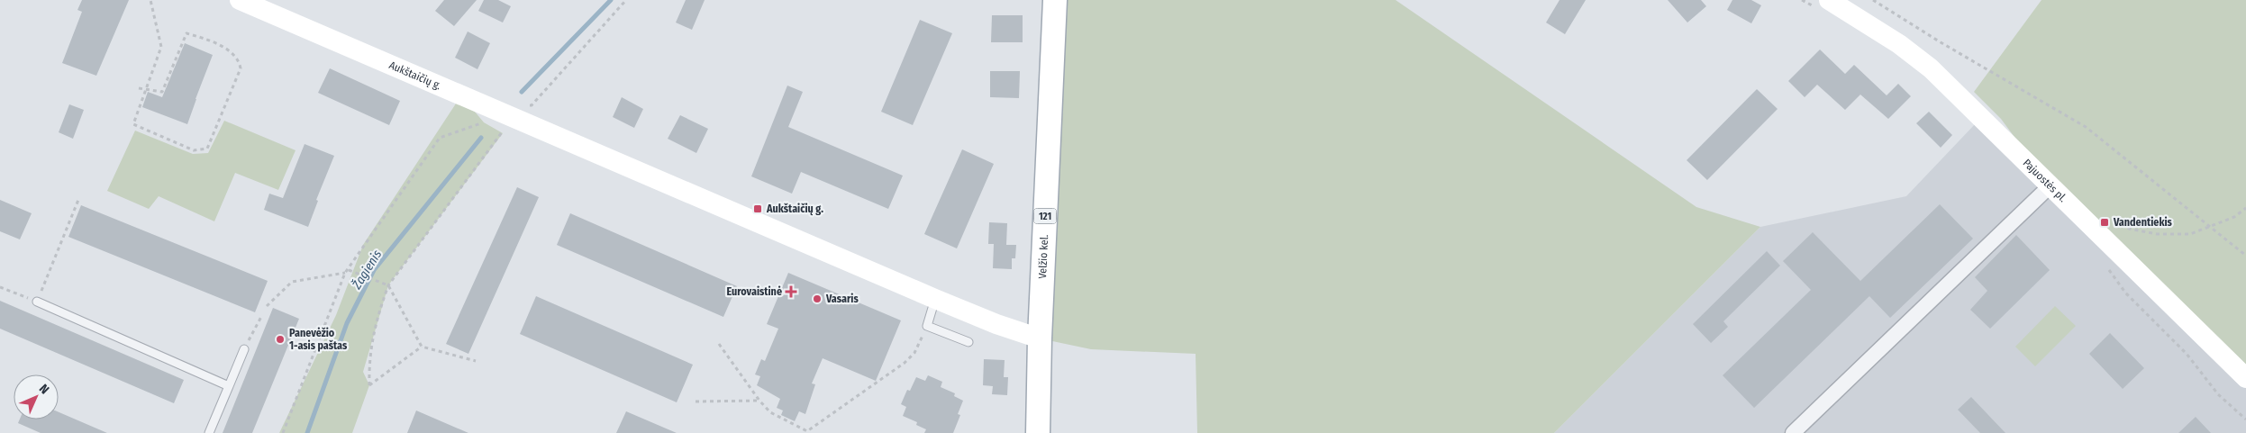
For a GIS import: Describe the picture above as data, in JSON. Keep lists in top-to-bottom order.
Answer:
{
  "streets": {
    "main road": [
      "Aukštaičių g.",
      "Pajuostės pl.",
      "121",
      "Velžio kel."
    ]
  },
  "crossings": [
    ["Aukštaičių g.", "Velžio kel."]
  ],
  "water": ["Žagienis"],
  "places": {
    "transit": ["Aukštaičių g.", "Vandentiekis"],
    "health": ["Eurovaistinė"],
    "other": ["Vasaris", "Panevėžio 1-asis paštas"]
  },
  "north": "top right"
}
